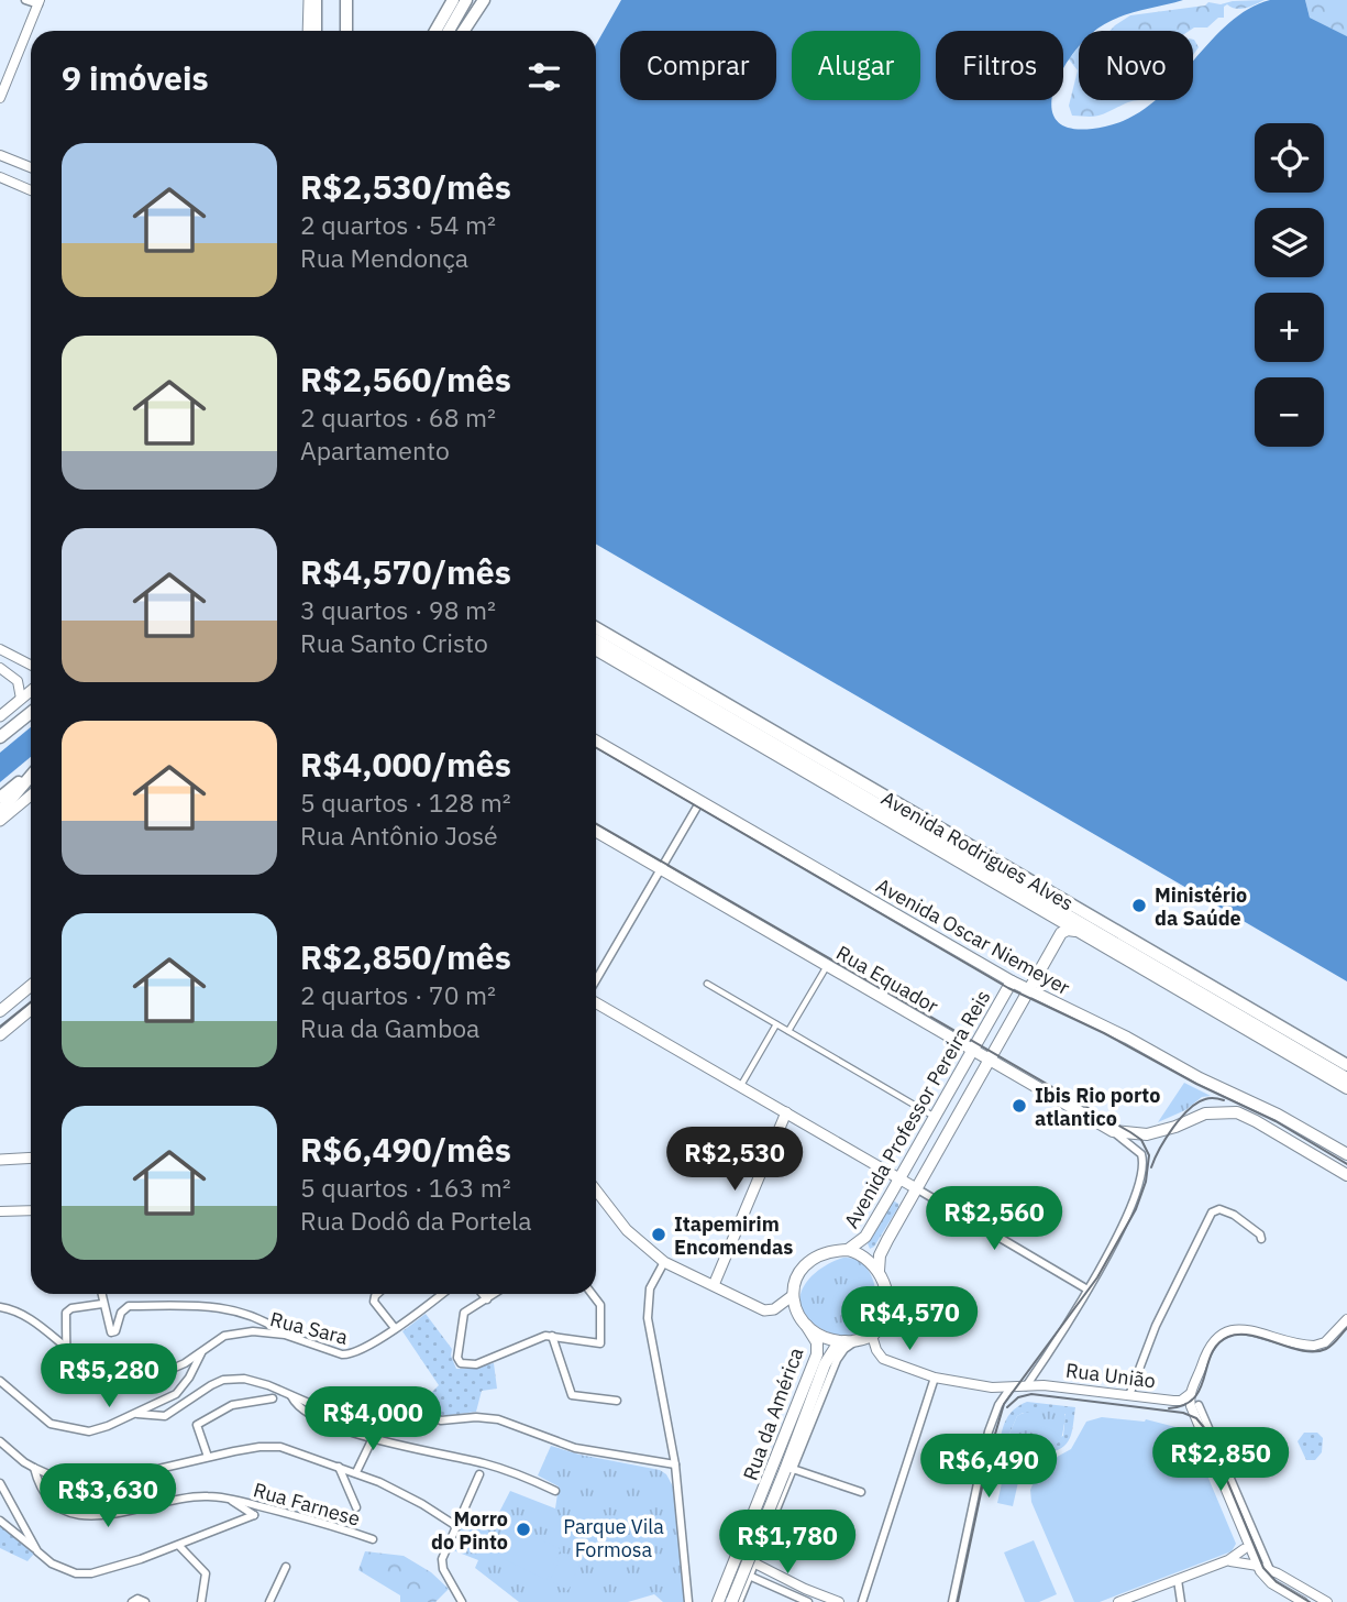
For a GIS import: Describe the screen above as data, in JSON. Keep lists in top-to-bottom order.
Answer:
{
  "streets": {
    "highway": ["Avenida Rodrigues Alves"],
    "main road": [
      "Avenida Oscar Niemeyer",
      "Rua Equador",
      "Avenida Professor Pereira Reis",
      "Rua da América"
    ],
    "street": ["Rua Sara", "Rua União", "Rua Farnese"]
  },
  "crossings": [
    ["Avenida Rodrigues Alves", "Avenida Professor Pereira Reis"],
    ["Avenida Oscar Niemeyer", "Avenida Professor Pereira Reis"],
    ["Rua Equador", "Avenida Professor Pereira Reis"],
    ["Avenida Professor Pereira Reis", "Rua União"],
    ["Avenida Professor Pereira Reis", "Rua da América"],
    ["Rua União", "Rua da América"]
  ],
  "parks": ["Parque Vila Formosa"],
  "places": [
    "Ministério da Saúde",
    "Ibis Rio porto atlantico",
    "Itapemirim Encomendas",
    "Morro do Pinto"
  ],
  "page": {
    "chip": [
      "Comprar",
      "Alugar",
      "Filtros",
      "Novo"
    ],
    "heading": "9 imóveis",
    "map_buttons": ["+", "−"],
    "list": [
      {
        "name": "R$2,530/mês",
        "note": "2 quartos · 54 m² · Rua Mendonça"
      },
      {
        "name": "R$2,560/mês",
        "note": "2 quartos · 68 m² · Apartamento"
      },
      {
        "name": "R$4,570/mês",
        "note": "3 quartos · 98 m² · Rua Santo Cristo"
      },
      {
        "name": "R$4,000/mês",
        "note": "5 quartos · 128 m² · Rua Antônio José"
      },
      {
        "name": "R$2,850/mês",
        "note": "2 quartos · 70 m² · Rua da Gamboa"
      },
      {
        "name": "R$6,490/mês",
        "note": "5 quartos · 163 m² · Rua Dodô da Portela"
      }
    ],
    "price": [
      "R$2,530",
      "R$2,560",
      "R$4,570",
      "R$5,280",
      "R$4,000",
      "R$2,850",
      "R$6,490",
      "R$3,630",
      "R$1,780"
    ]
  }
}
